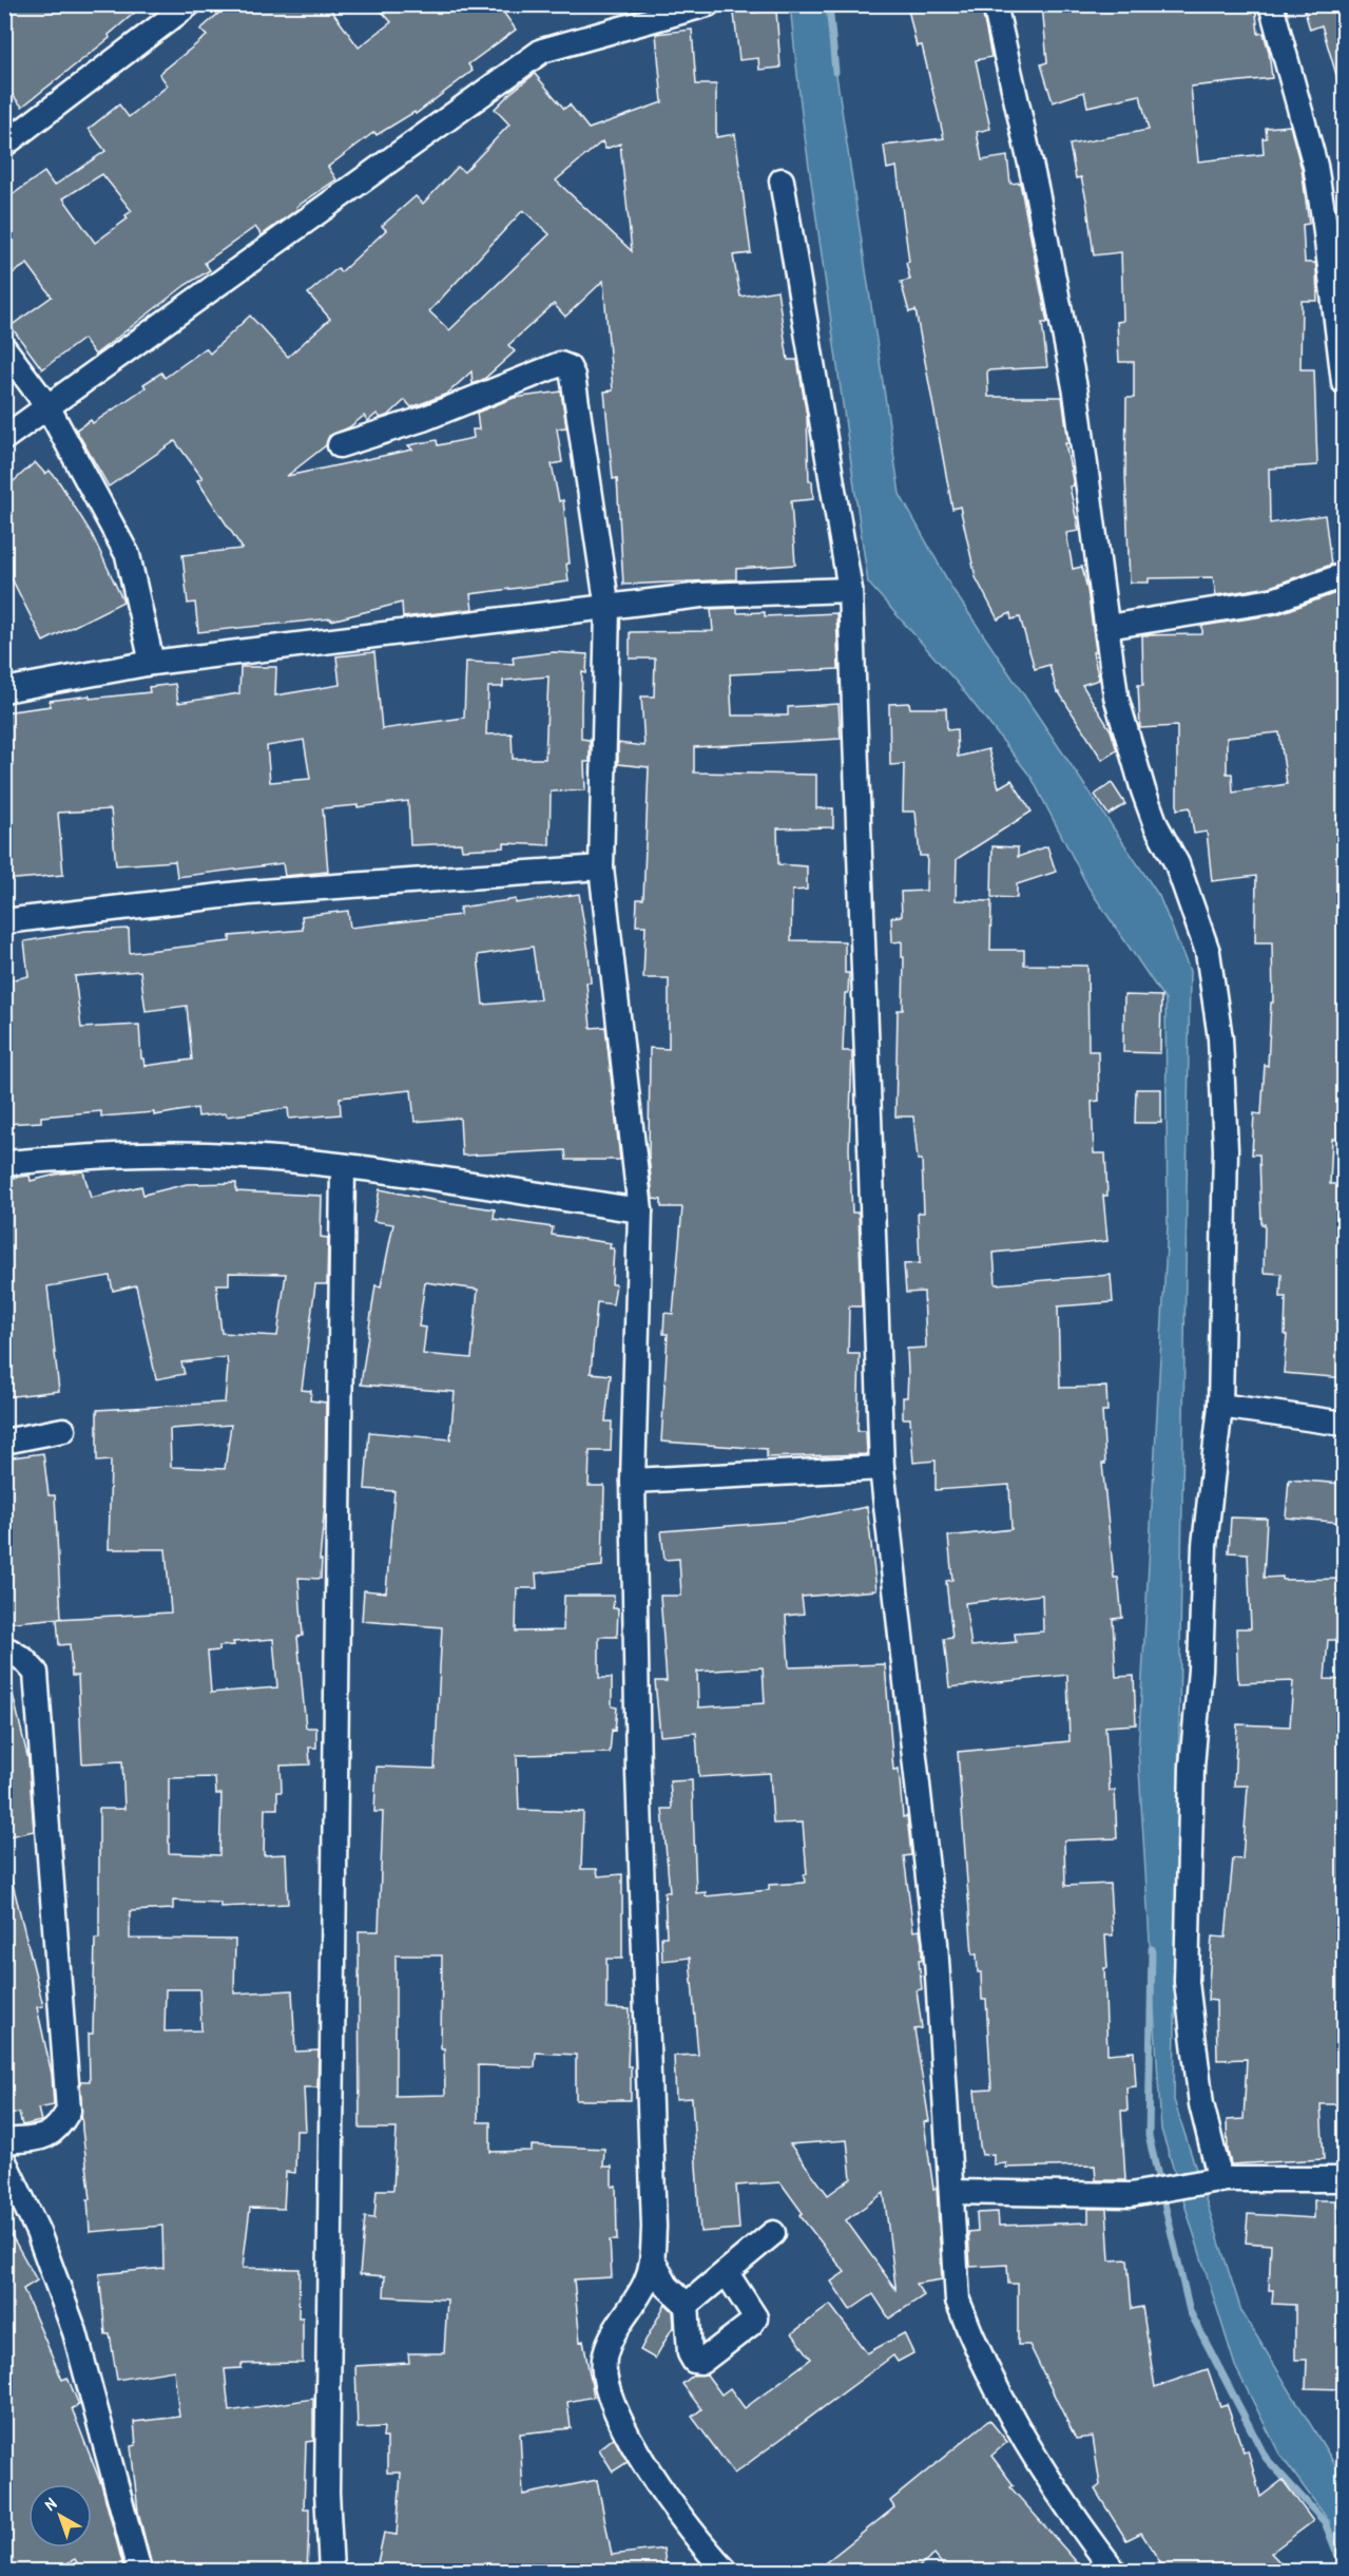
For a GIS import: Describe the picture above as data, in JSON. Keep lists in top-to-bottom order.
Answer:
{
  "north": "top left"
}
